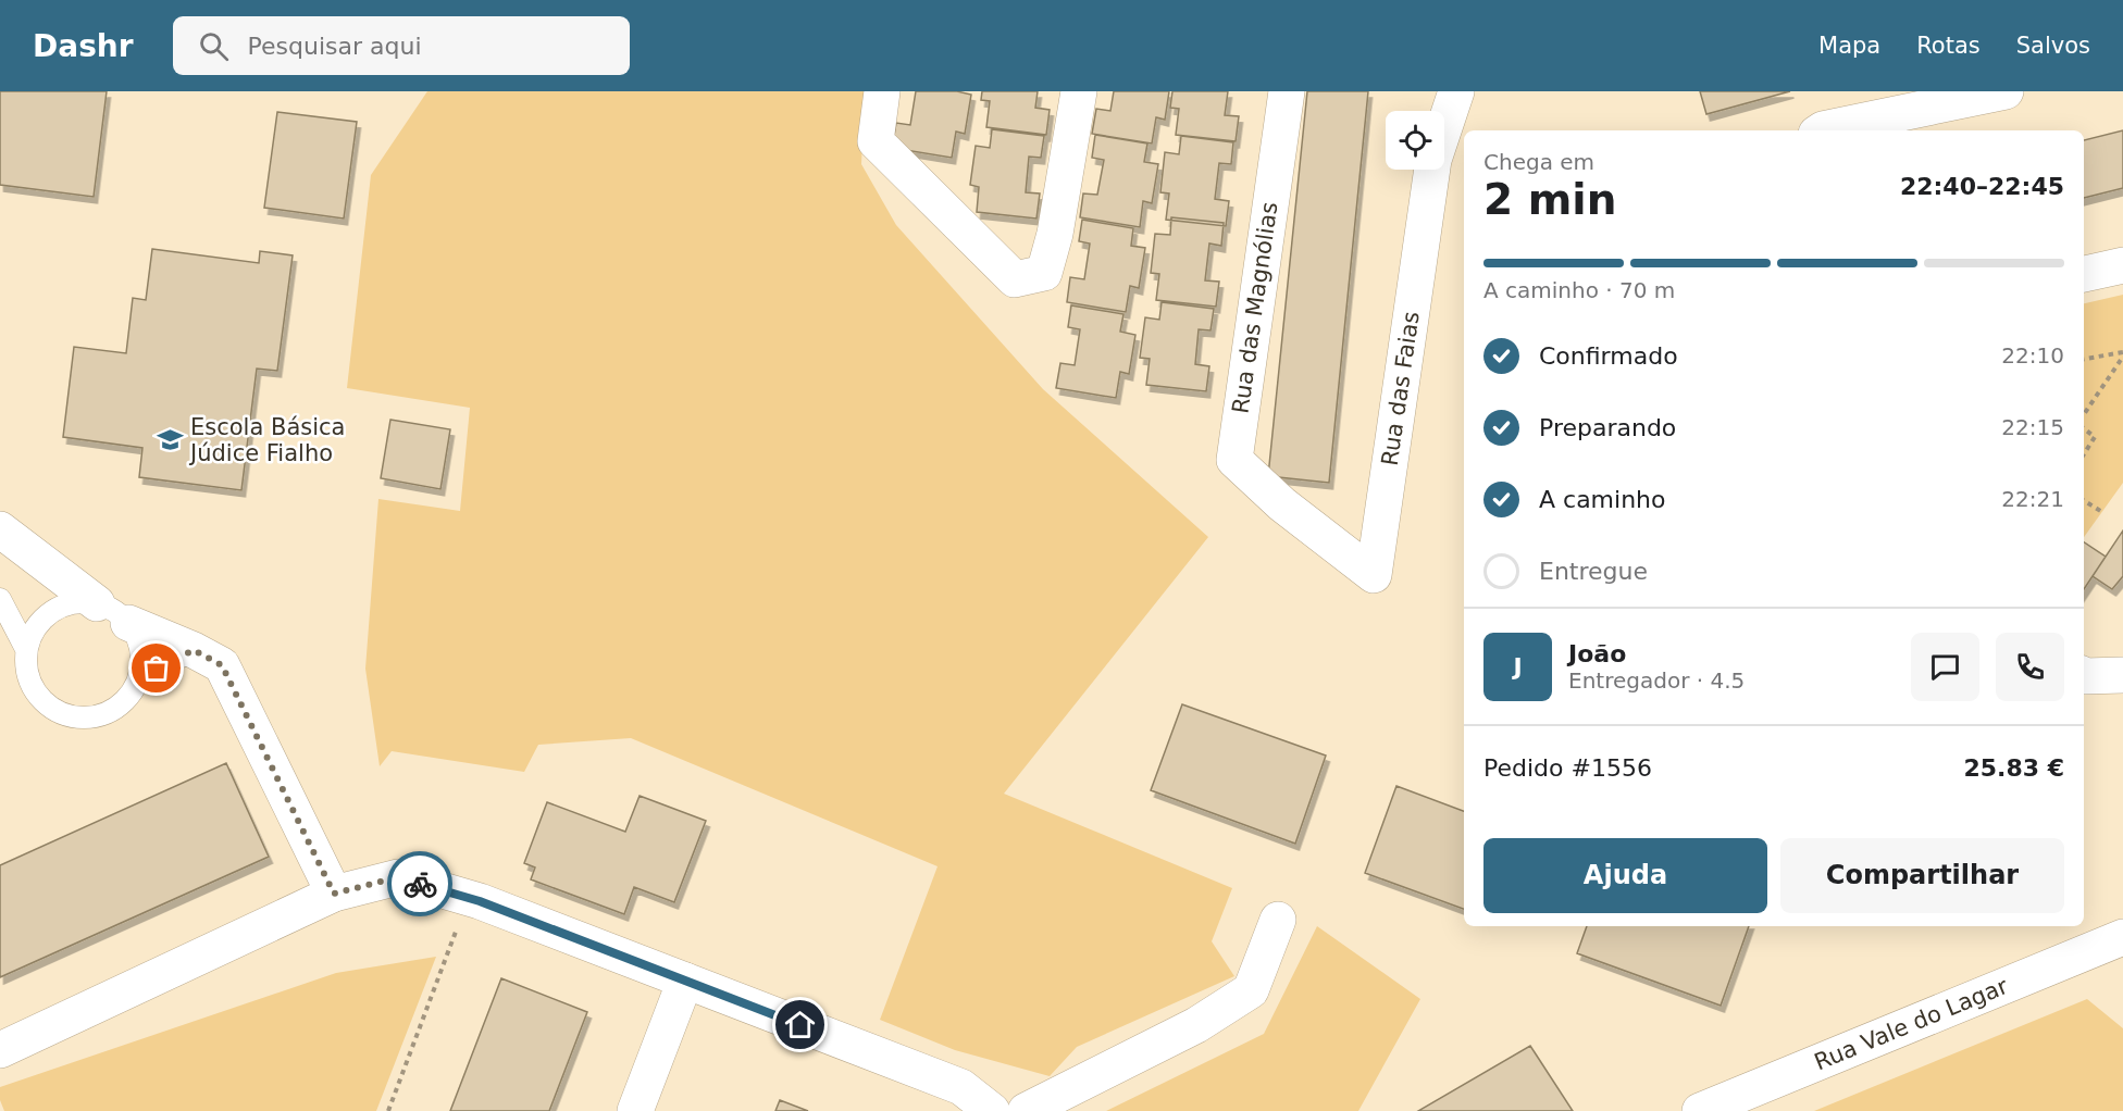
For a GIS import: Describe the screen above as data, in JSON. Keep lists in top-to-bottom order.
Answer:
{
  "streets": {
    "street": ["Rua das Magnólias", "Rua das Faias", "Rua Vale do Lagar"]
  },
  "crossings": [
    ["Rua das Magnólias", "Rua das Faias"]
  ],
  "places": {
    "school or university": ["Escola Básica Júdice Fialho"]
  },
  "page": {
    "header": "Dashr",
    "search": "Pesquisar aqui",
    "nav": ["Mapa", "Rotas", "Salvos"],
    "heading": ["2 min", "Chega em", "22:40–22:45"],
    "panel": [
      "João",
      "Entregador · 4.5",
      "Pedido #1556",
      "25.83 €"
    ],
    "bar": "A caminho · 70 m",
    "list": [
      ["Confirmado", "22:10"],
      ["Preparando", "22:15"],
      ["A caminho", "22:21"],
      "Entregue"
    ],
    "round": "J",
    "buttons": ["Ajuda", "Compartilhar"]
  }
}
